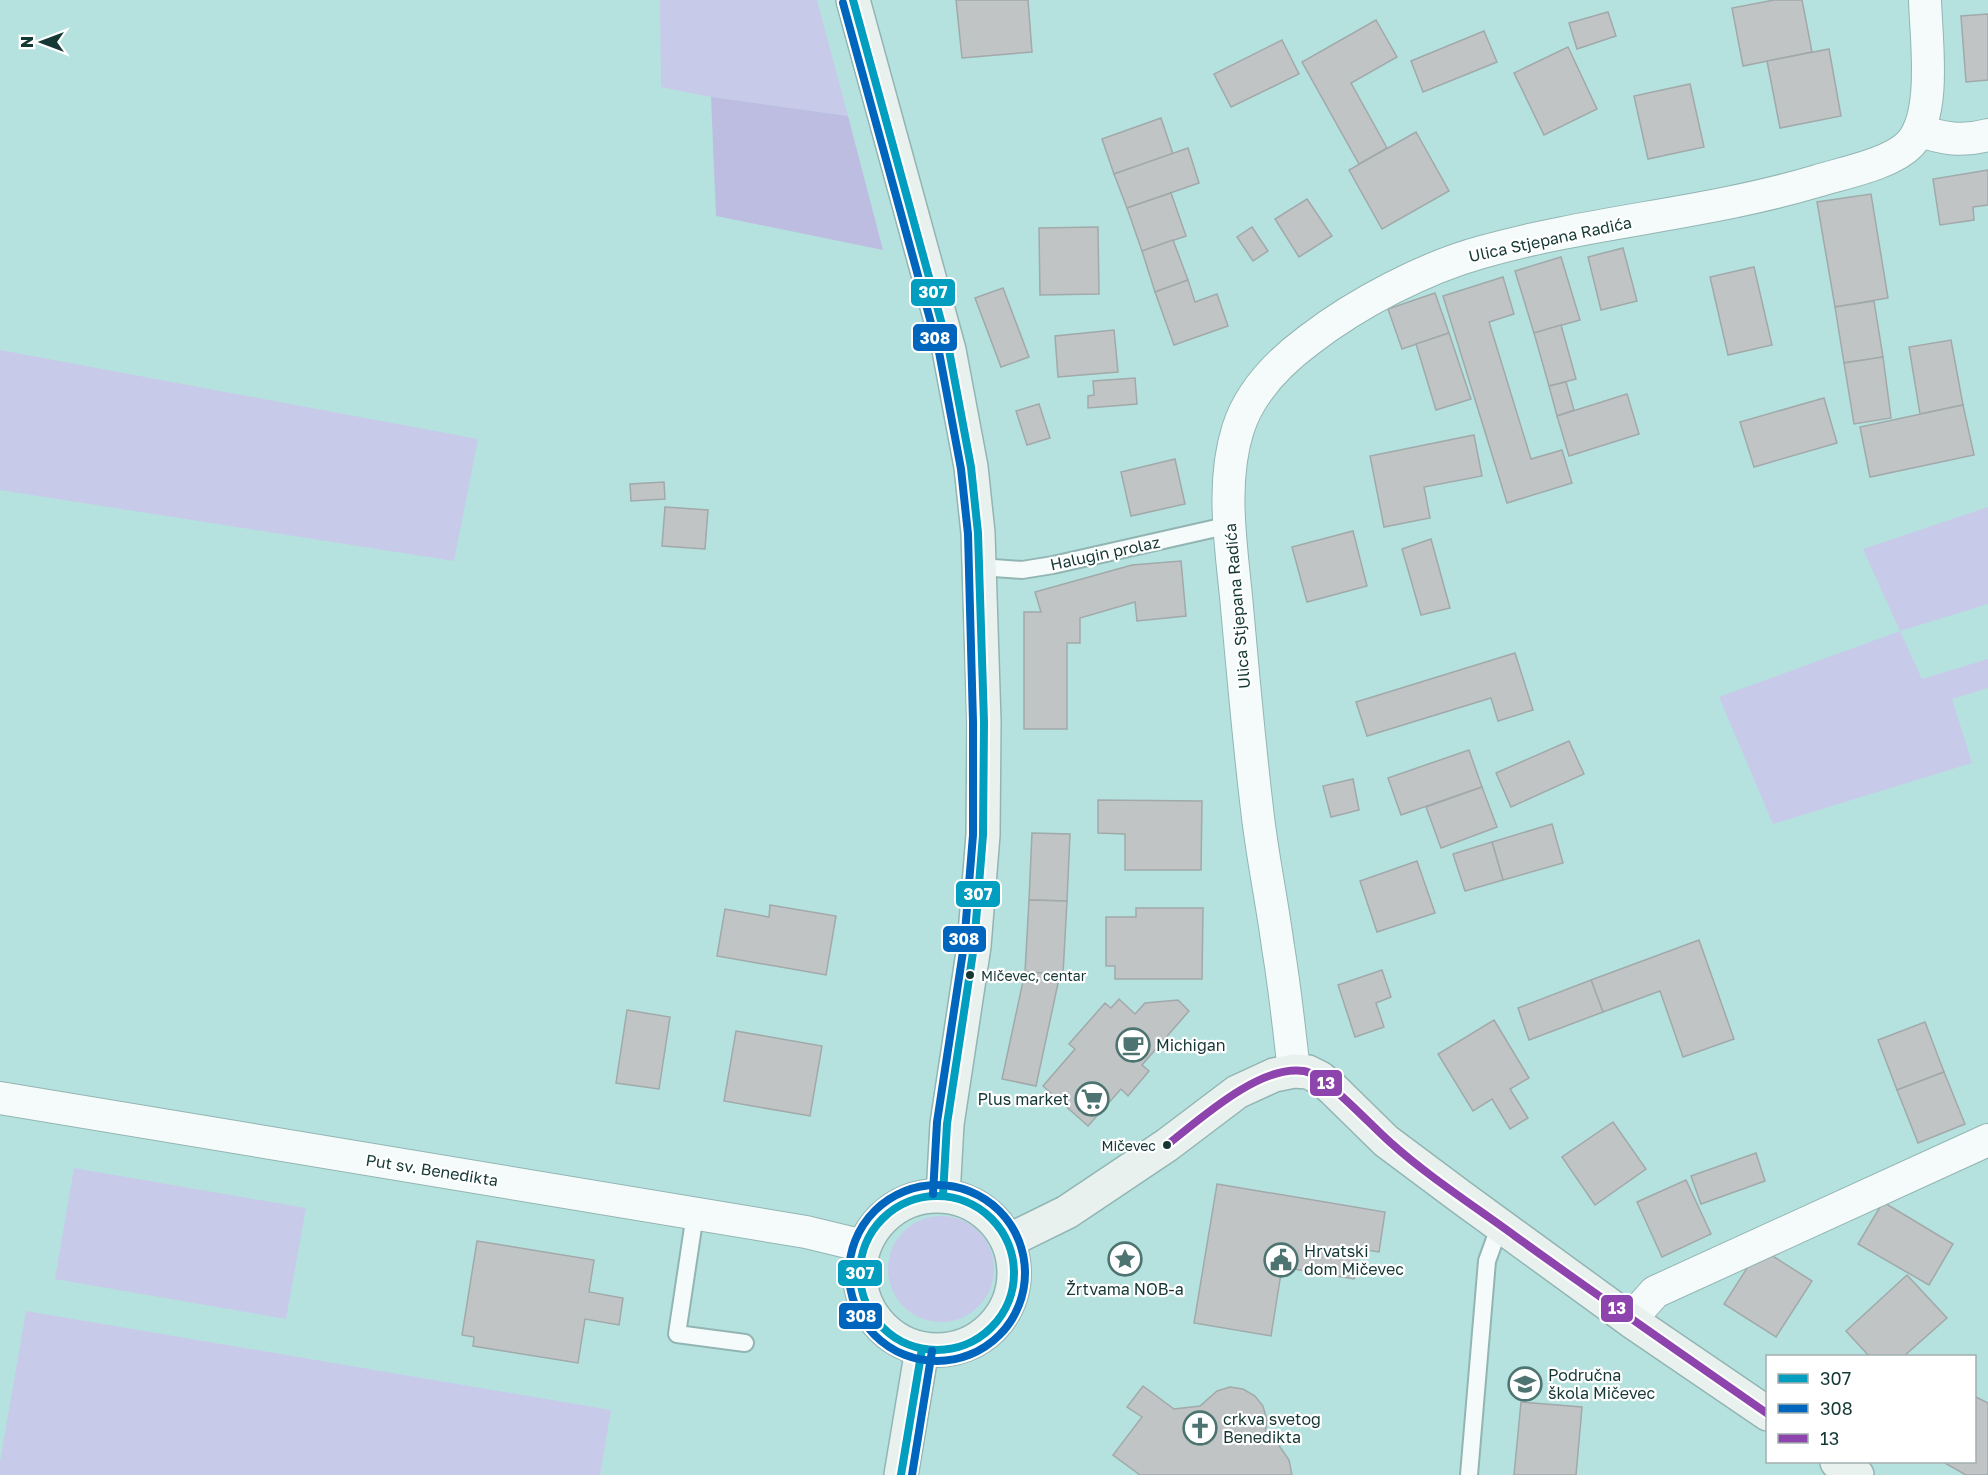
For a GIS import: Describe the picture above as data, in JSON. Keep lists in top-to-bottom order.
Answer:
{
  "streets": {
    "street": ["Ulica Stjepana Radića", "Put sv. Benedikta"],
    "lane": ["Halugin prolaz"]
  },
  "crossings": [
    ["Ulica Stjepana Radića", "Halugin prolaz"]
  ],
  "places": {
    "other": ["Mičevec, centar", "Mičevec"],
    "cafe": ["Michigan"],
    "supermarket": ["Plus market"],
    "place": ["Žrtvama NOB-a"],
    "public building": ["Hrvatski dom Mičevec"],
    "school or university": ["Područna škola Mičevec"],
    "church": ["crkva svetog Benedikta"]
  },
  "lines": ["transit line 307", "transit line 308", "transit line 13"],
  "legend": ["307", "308", "13"],
  "north": "left"
}
